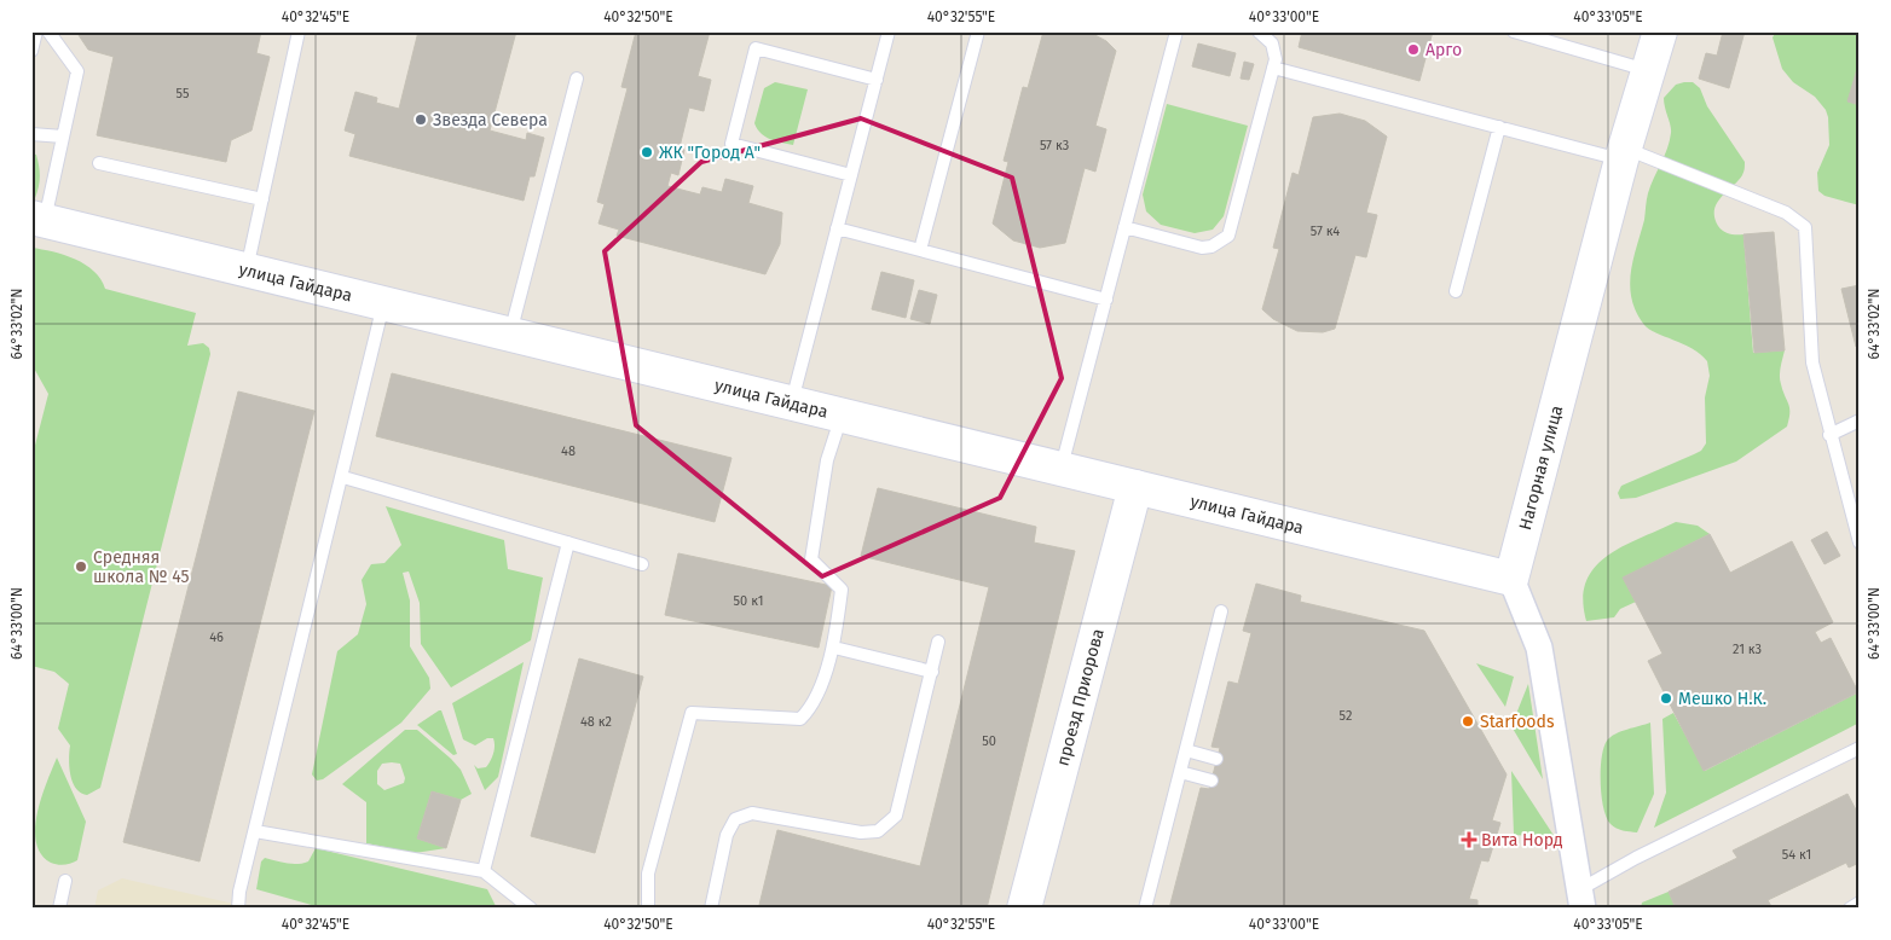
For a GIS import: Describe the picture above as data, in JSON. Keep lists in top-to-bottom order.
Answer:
{
  "streets": {
    "street": ["улица Гайдара", "Нагорная улица", "проезд Приорова"]
  },
  "crossings": [
    ["улица Гайдара", "Нагорная улица"],
    ["улица Гайдара", "проезд Приорова"]
  ],
  "places": {
    "other": [
      "Арго",
      "Звезда Севера",
      "ЖК \"Город А\"",
      "Средняя школа № 45",
      "Мешко Н.К.",
      "Starfoods"
    ],
    "health": ["Вита Норд"]
  },
  "house_numbers": [
    "55",
    "57 к3",
    "57 к4",
    "48",
    "50 к1",
    "46",
    "21 к3",
    "52",
    "48 к2",
    "50",
    "54 к1"
  ],
  "coordinates": [
    "40°32'45\"E",
    "40°32'50\"E",
    "40°32'55\"E",
    "40°33'00\"E",
    "40°33'05\"E",
    "64°33'02\"N",
    "64°33'00\"N"
  ]
}
